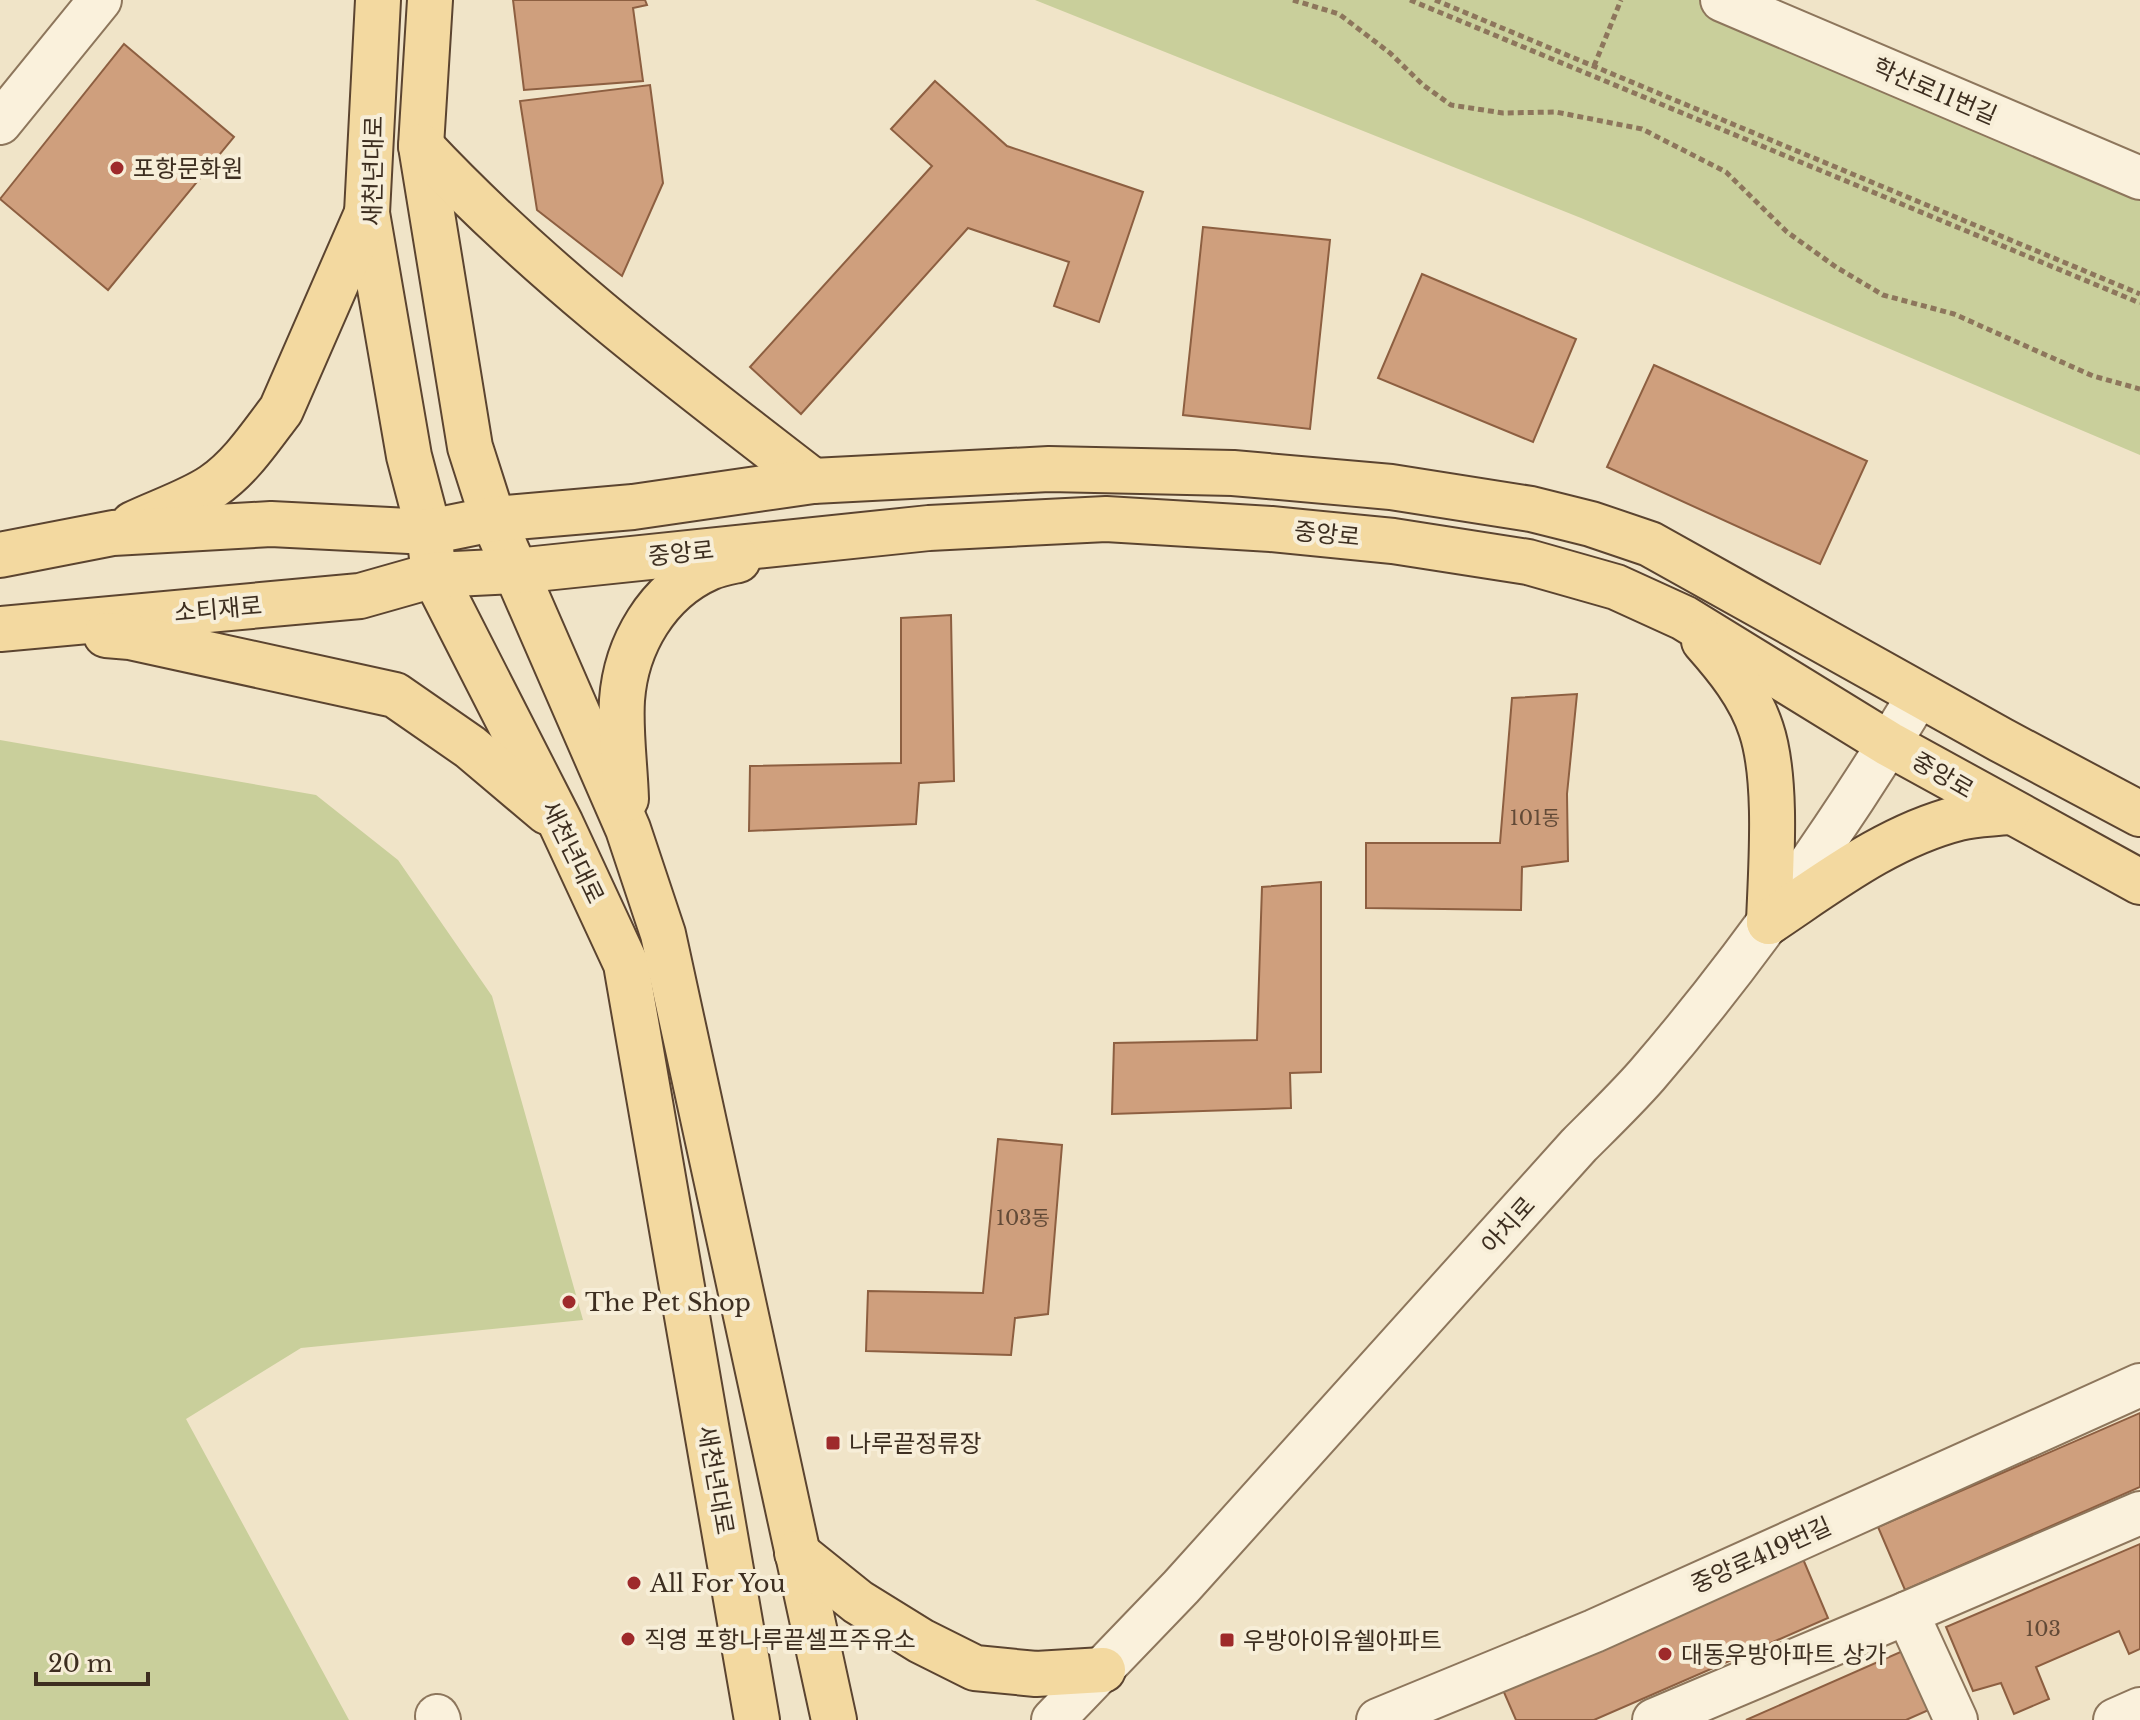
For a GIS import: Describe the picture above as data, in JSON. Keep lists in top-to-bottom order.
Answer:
{
  "streets": {
    "main road": ["새천년대로", "중앙로", "소티재로"],
    "street": ["학산로11번길", "아치로", "중앙로419번길"]
  },
  "crossings": [
    ["새천년대로", "중앙로"],
    ["새천년대로", "소티재로"],
    ["중앙로", "소티재로"],
    ["중앙로", "아치로"]
  ],
  "places": {
    "other": [
      "포항문화원",
      "The Pet Shop",
      "All For You",
      "직영 포항나루끝셀프주유소",
      "대동우방아파트 상가"
    ],
    "transit": ["나루끝정류장", "우방아이유쉘아파트"]
  },
  "house_numbers": ["101동", "103동", "103"],
  "scale_bar": "20 m"
}
